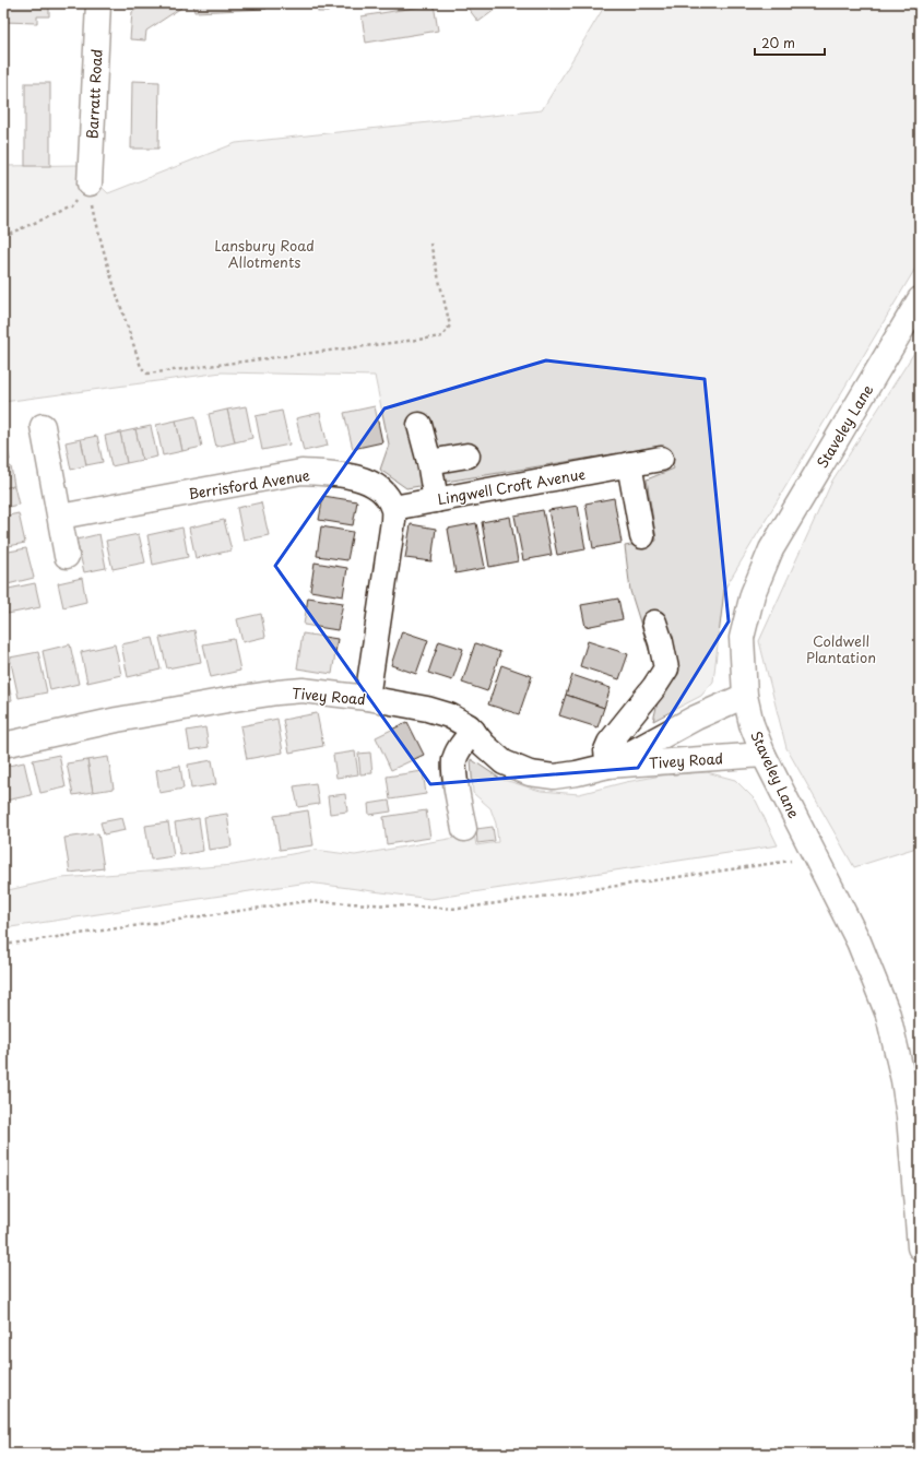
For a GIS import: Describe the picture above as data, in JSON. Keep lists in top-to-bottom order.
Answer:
{
  "streets": {
    "street": [
      "Barratt Road",
      "Staveley Lane",
      "Berrisford Avenue",
      "Lingwell Croft Avenue",
      "Tivey Road"
    ]
  },
  "crossings": [
    ["Staveley Lane", "Tivey Road"],
    ["Berrisford Avenue", "Lingwell Croft Avenue"]
  ],
  "parks": ["Lansbury Road Allotments", "Coldwell Plantation"],
  "scale_bar": "20 m"
}
